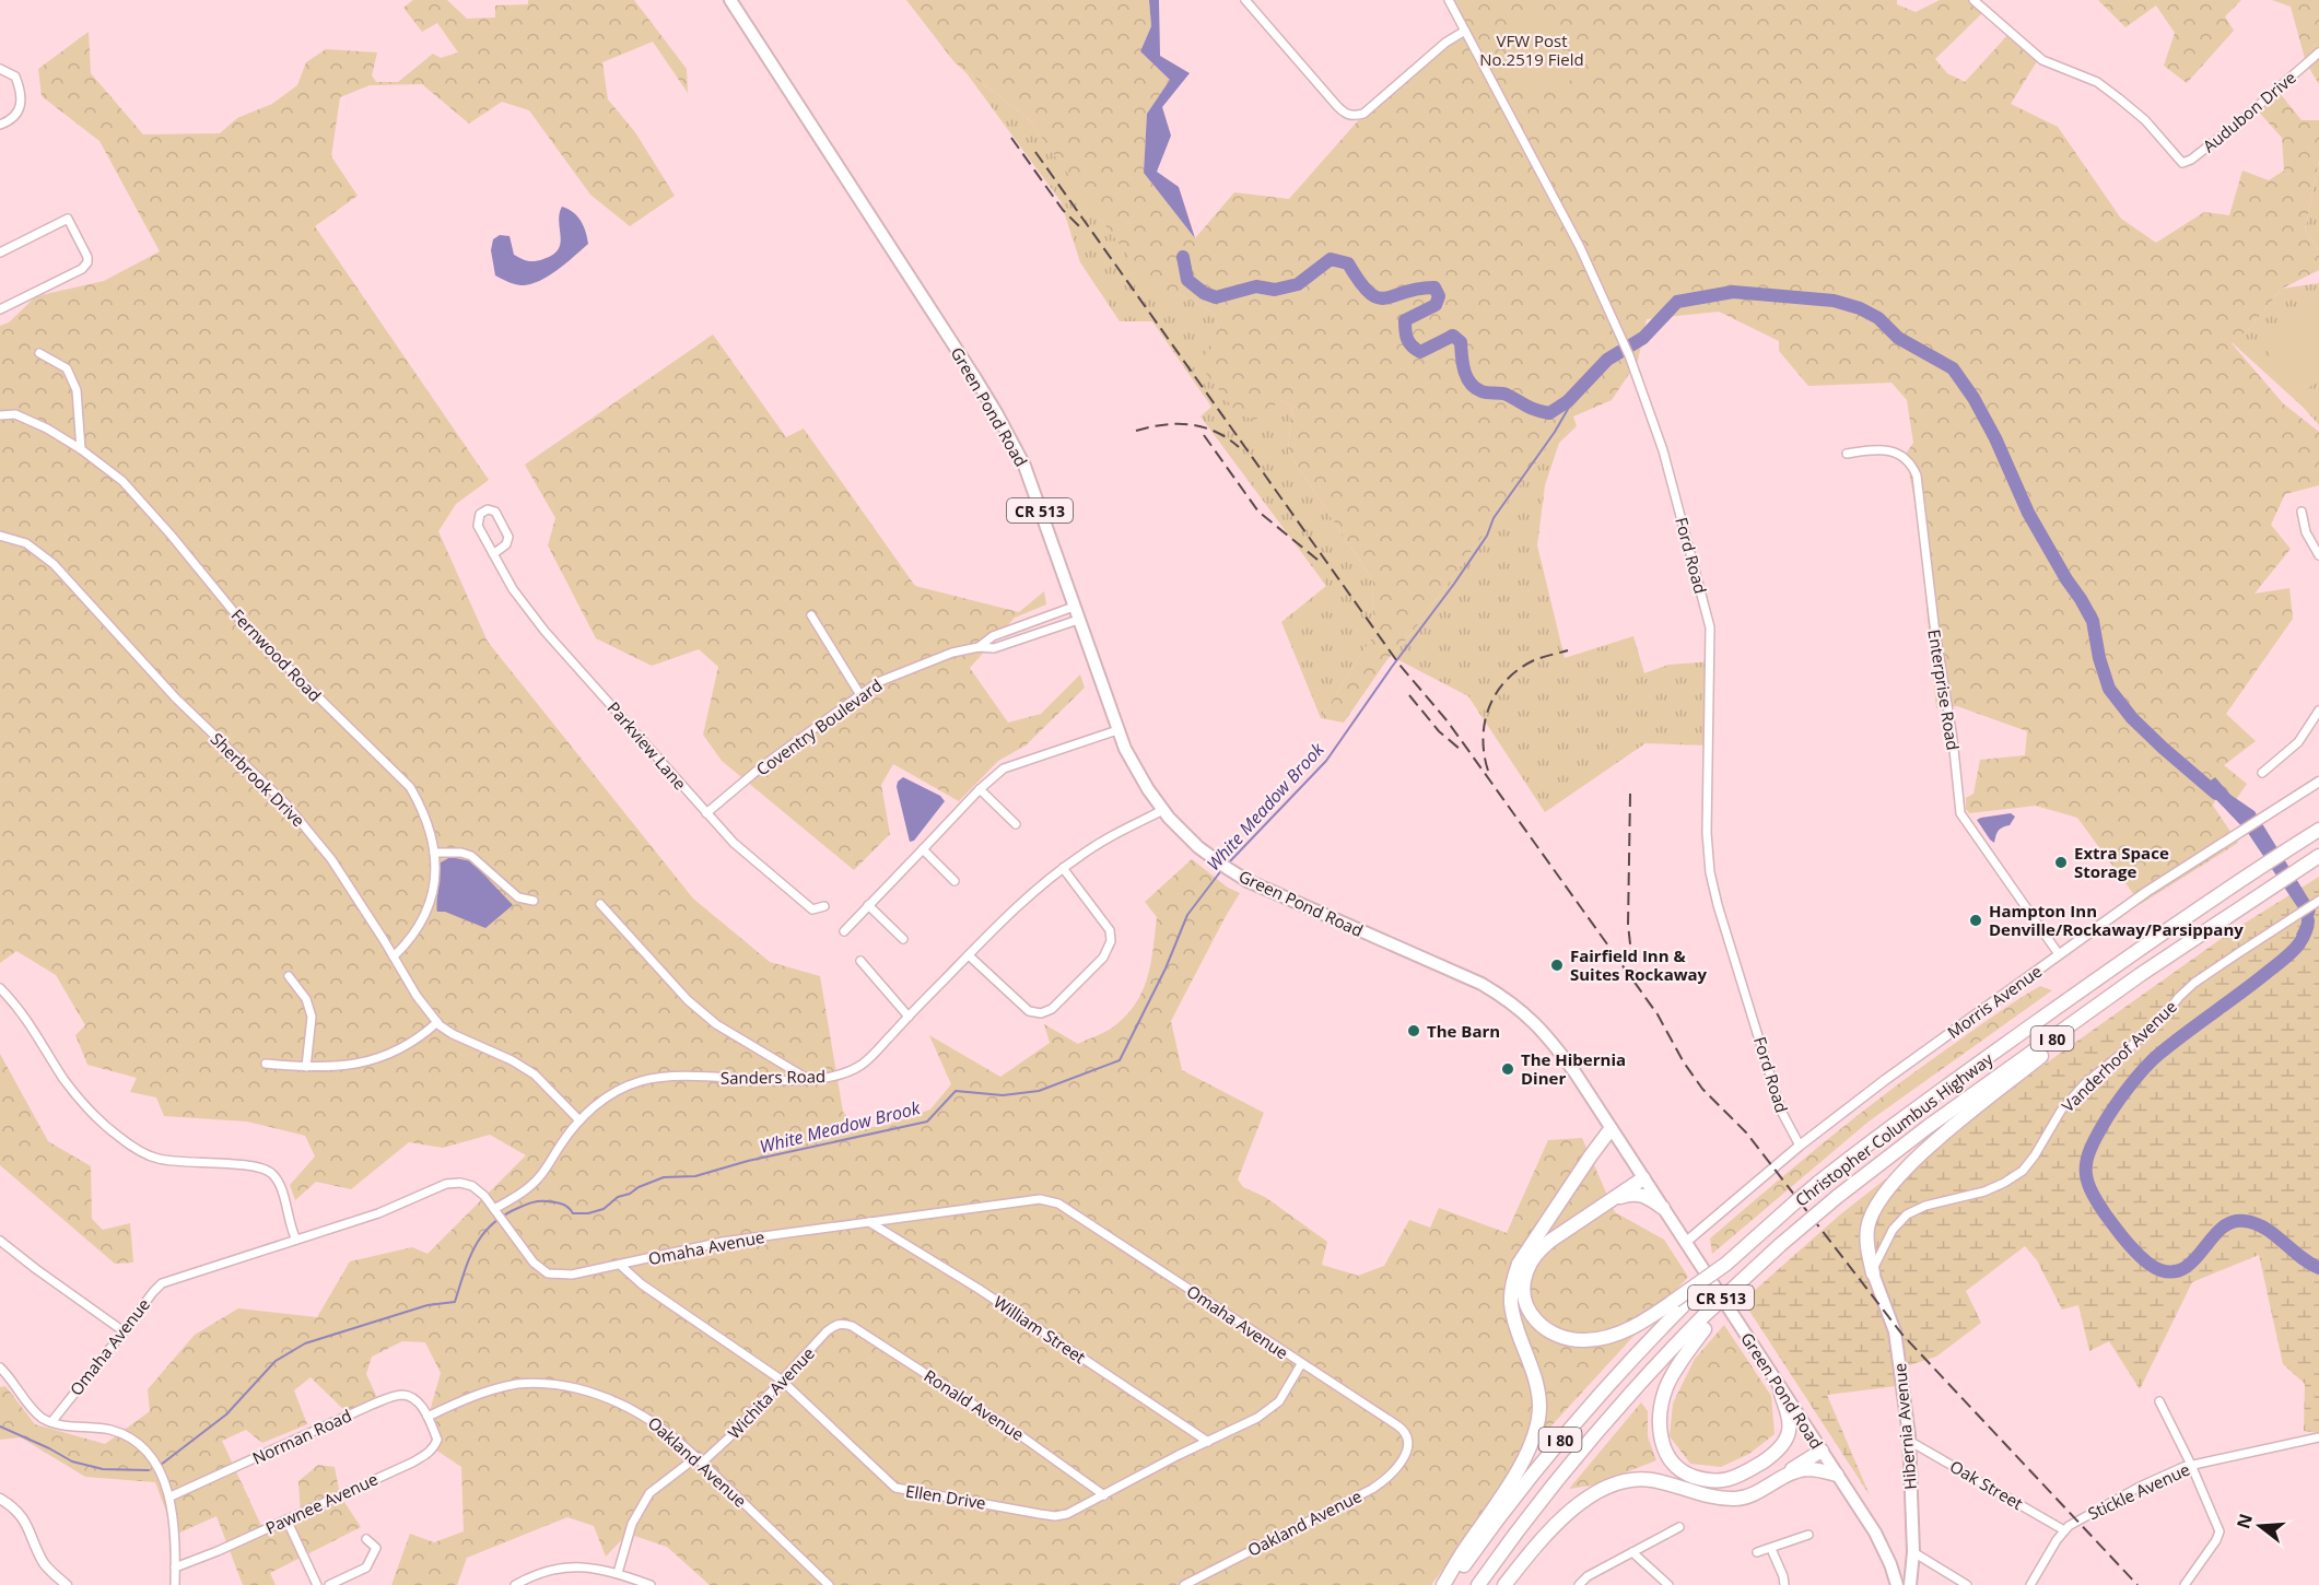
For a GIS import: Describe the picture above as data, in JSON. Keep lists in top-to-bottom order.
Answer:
{
  "streets": {
    "highway": ["I 80", "Christopher Columbus Highway"],
    "main road": ["Green Pond Road", "CR 513", "Hibernia Avenue"],
    "street": [
      "Audubon Drive",
      "Ford Road",
      "Fernwood Road",
      "Enterprise Road",
      "Coventry Boulevard",
      "Parkview Lane",
      "Sherbrook Drive",
      "Morris Avenue",
      "Vanderhoof Avenue",
      "Sanders Road",
      "Omaha Avenue",
      "William Street",
      "Wichita Avenue",
      "Ronald Avenue",
      "Norman Road",
      "Oakland Avenue",
      "Oak Street",
      "Stickle Avenue",
      "Ellen Drive",
      "Pawnee Avenue"
    ]
  },
  "crossings": [
    ["Green Pond Road", "Coventry Boulevard"],
    ["Green Pond Road", "Morris Avenue"],
    ["Green Pond Road", "Sanders Road"],
    ["Ford Road", "Morris Avenue"],
    ["Fernwood Road", "Sherbrook Drive"],
    ["Enterprise Road", "Morris Avenue"],
    ["Coventry Boulevard", "Parkview Lane"],
    ["Sherbrook Drive", "Sanders Road"],
    ["I 80", "Christopher Columbus Highway"],
    ["Vanderhoof Avenue", "Hibernia Avenue"],
    ["Sanders Road", "Omaha Avenue"],
    ["Omaha Avenue", "William Street"],
    ["Omaha Avenue", "Oakland Avenue"],
    ["Omaha Avenue", "Ellen Drive"],
    ["William Street", "Ellen Drive"],
    ["Wichita Avenue", "Ronald Avenue"],
    ["Wichita Avenue", "Oakland Avenue"],
    ["Wichita Avenue", "Ellen Drive"],
    ["Ronald Avenue", "Ellen Drive"],
    ["Hibernia Avenue", "Oak Street"],
    ["Norman Road", "Oakland Avenue"],
    ["Norman Road", "Pawnee Avenue"],
    ["Oakland Avenue", "Pawnee Avenue"],
    ["Oak Street", "Stickle Avenue"]
  ],
  "water": ["White Meadow Brook"],
  "parks": ["VFW Post No.2519 Field"],
  "places": [
    "Extra Space Storage",
    "Hampton Inn Denville/Rockaway/Parsippany",
    "Fairfield Inn & Suites Rockaway",
    "The Barn",
    "The Hibernia Diner"
  ],
  "north": "left"
}
